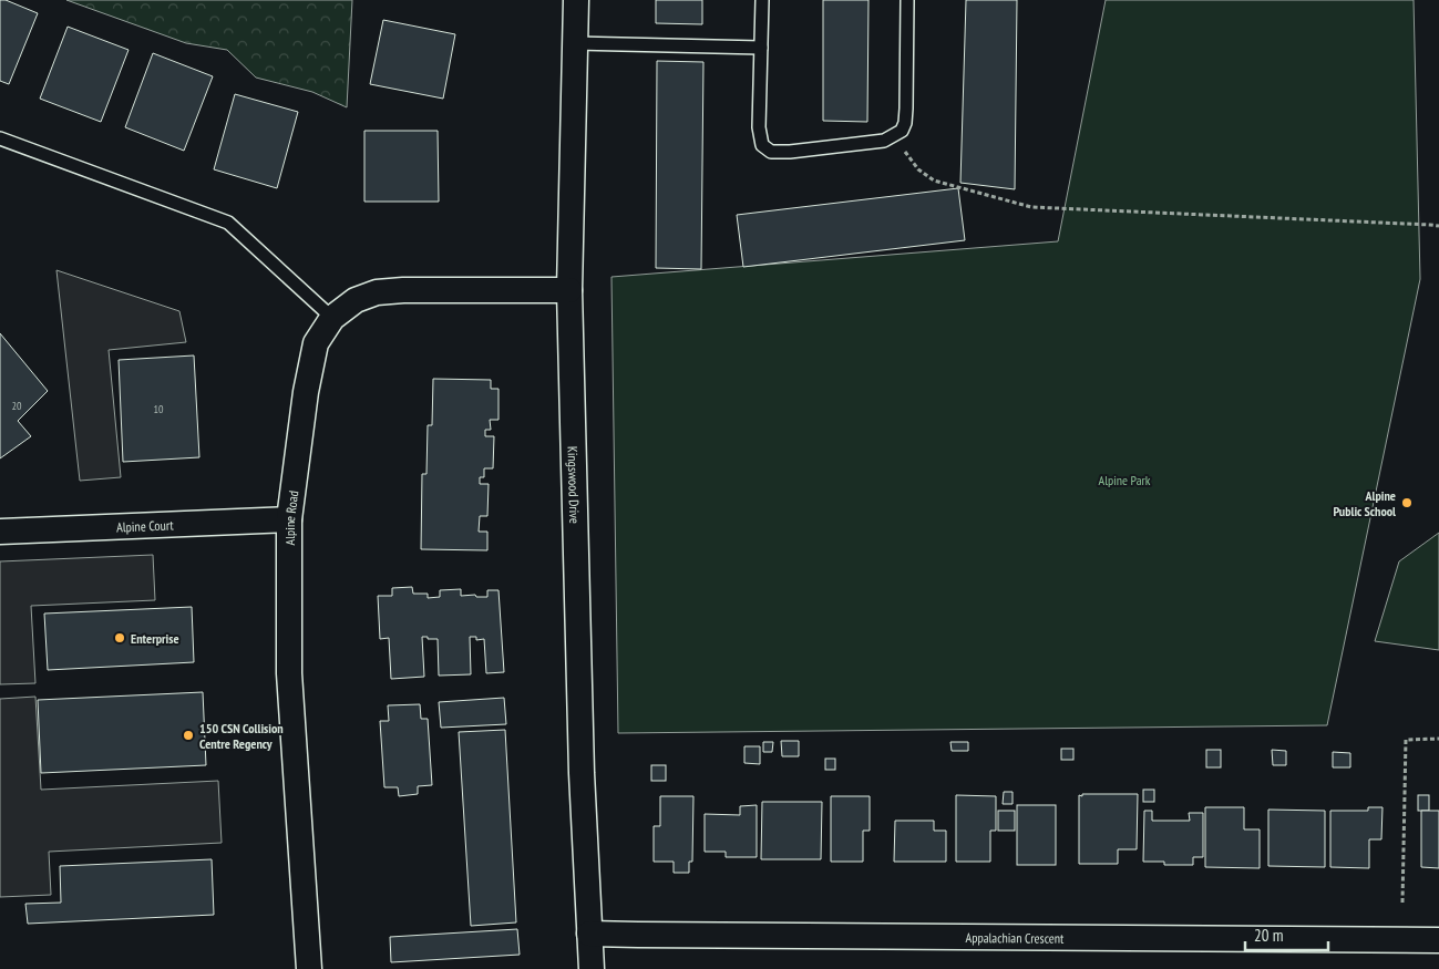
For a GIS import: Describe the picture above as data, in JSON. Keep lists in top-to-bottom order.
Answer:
{
  "streets": {
    "street": [
      "Kingswood Drive",
      "Alpine Road",
      "Alpine Court",
      "Appalachian Crescent"
    ]
  },
  "crossings": [
    ["Kingswood Drive", "Alpine Road"],
    ["Kingswood Drive", "Appalachian Crescent"],
    ["Alpine Road", "Alpine Court"]
  ],
  "parks": ["Alpine Park"],
  "places": ["Alpine Public School", "Enterprise", "150 CSN Collision Centre Regency"],
  "house_numbers": ["20", "10"],
  "scale_bar": "20 m"
}
